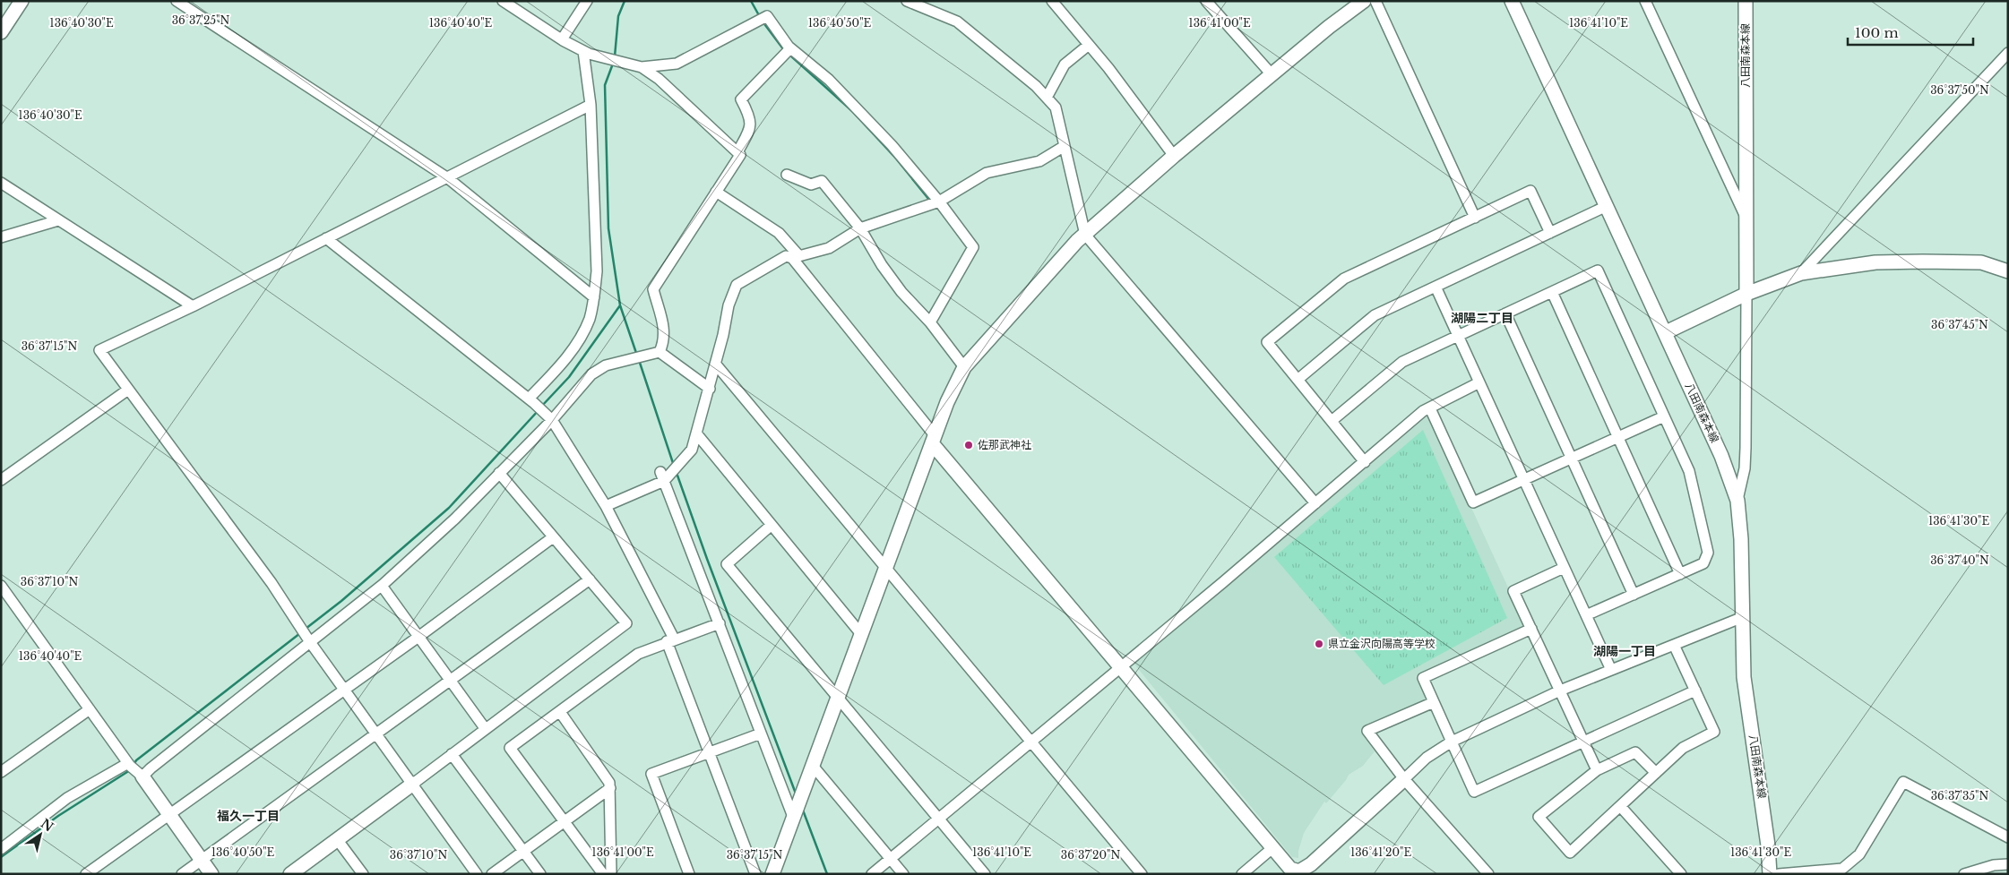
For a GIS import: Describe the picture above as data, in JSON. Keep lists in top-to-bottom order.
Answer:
{
  "streets": {
    "street": ["八田南森本線"]
  },
  "districts": ["湖陽二丁目", "湖陽一丁目", "福久一丁目"],
  "places": ["佐那武神社", "県立金沢向陽高等学校"],
  "scale_bar": "100 m",
  "north": "top right",
  "coordinates": [
    "36°37'25\"N",
    "136°40'30\"E",
    "136°40'40\"E",
    "136°40'50\"E",
    "136°41'00\"E",
    "136°41'10\"E",
    "36°37'50\"N",
    "36°37'45\"N",
    "36°37'15\"N",
    "136°41'30\"E",
    "36°37'40\"N",
    "36°37'10\"N",
    "36°37'35\"N",
    "136°41'20\"E",
    "36°37'20\"N"
  ]
}
